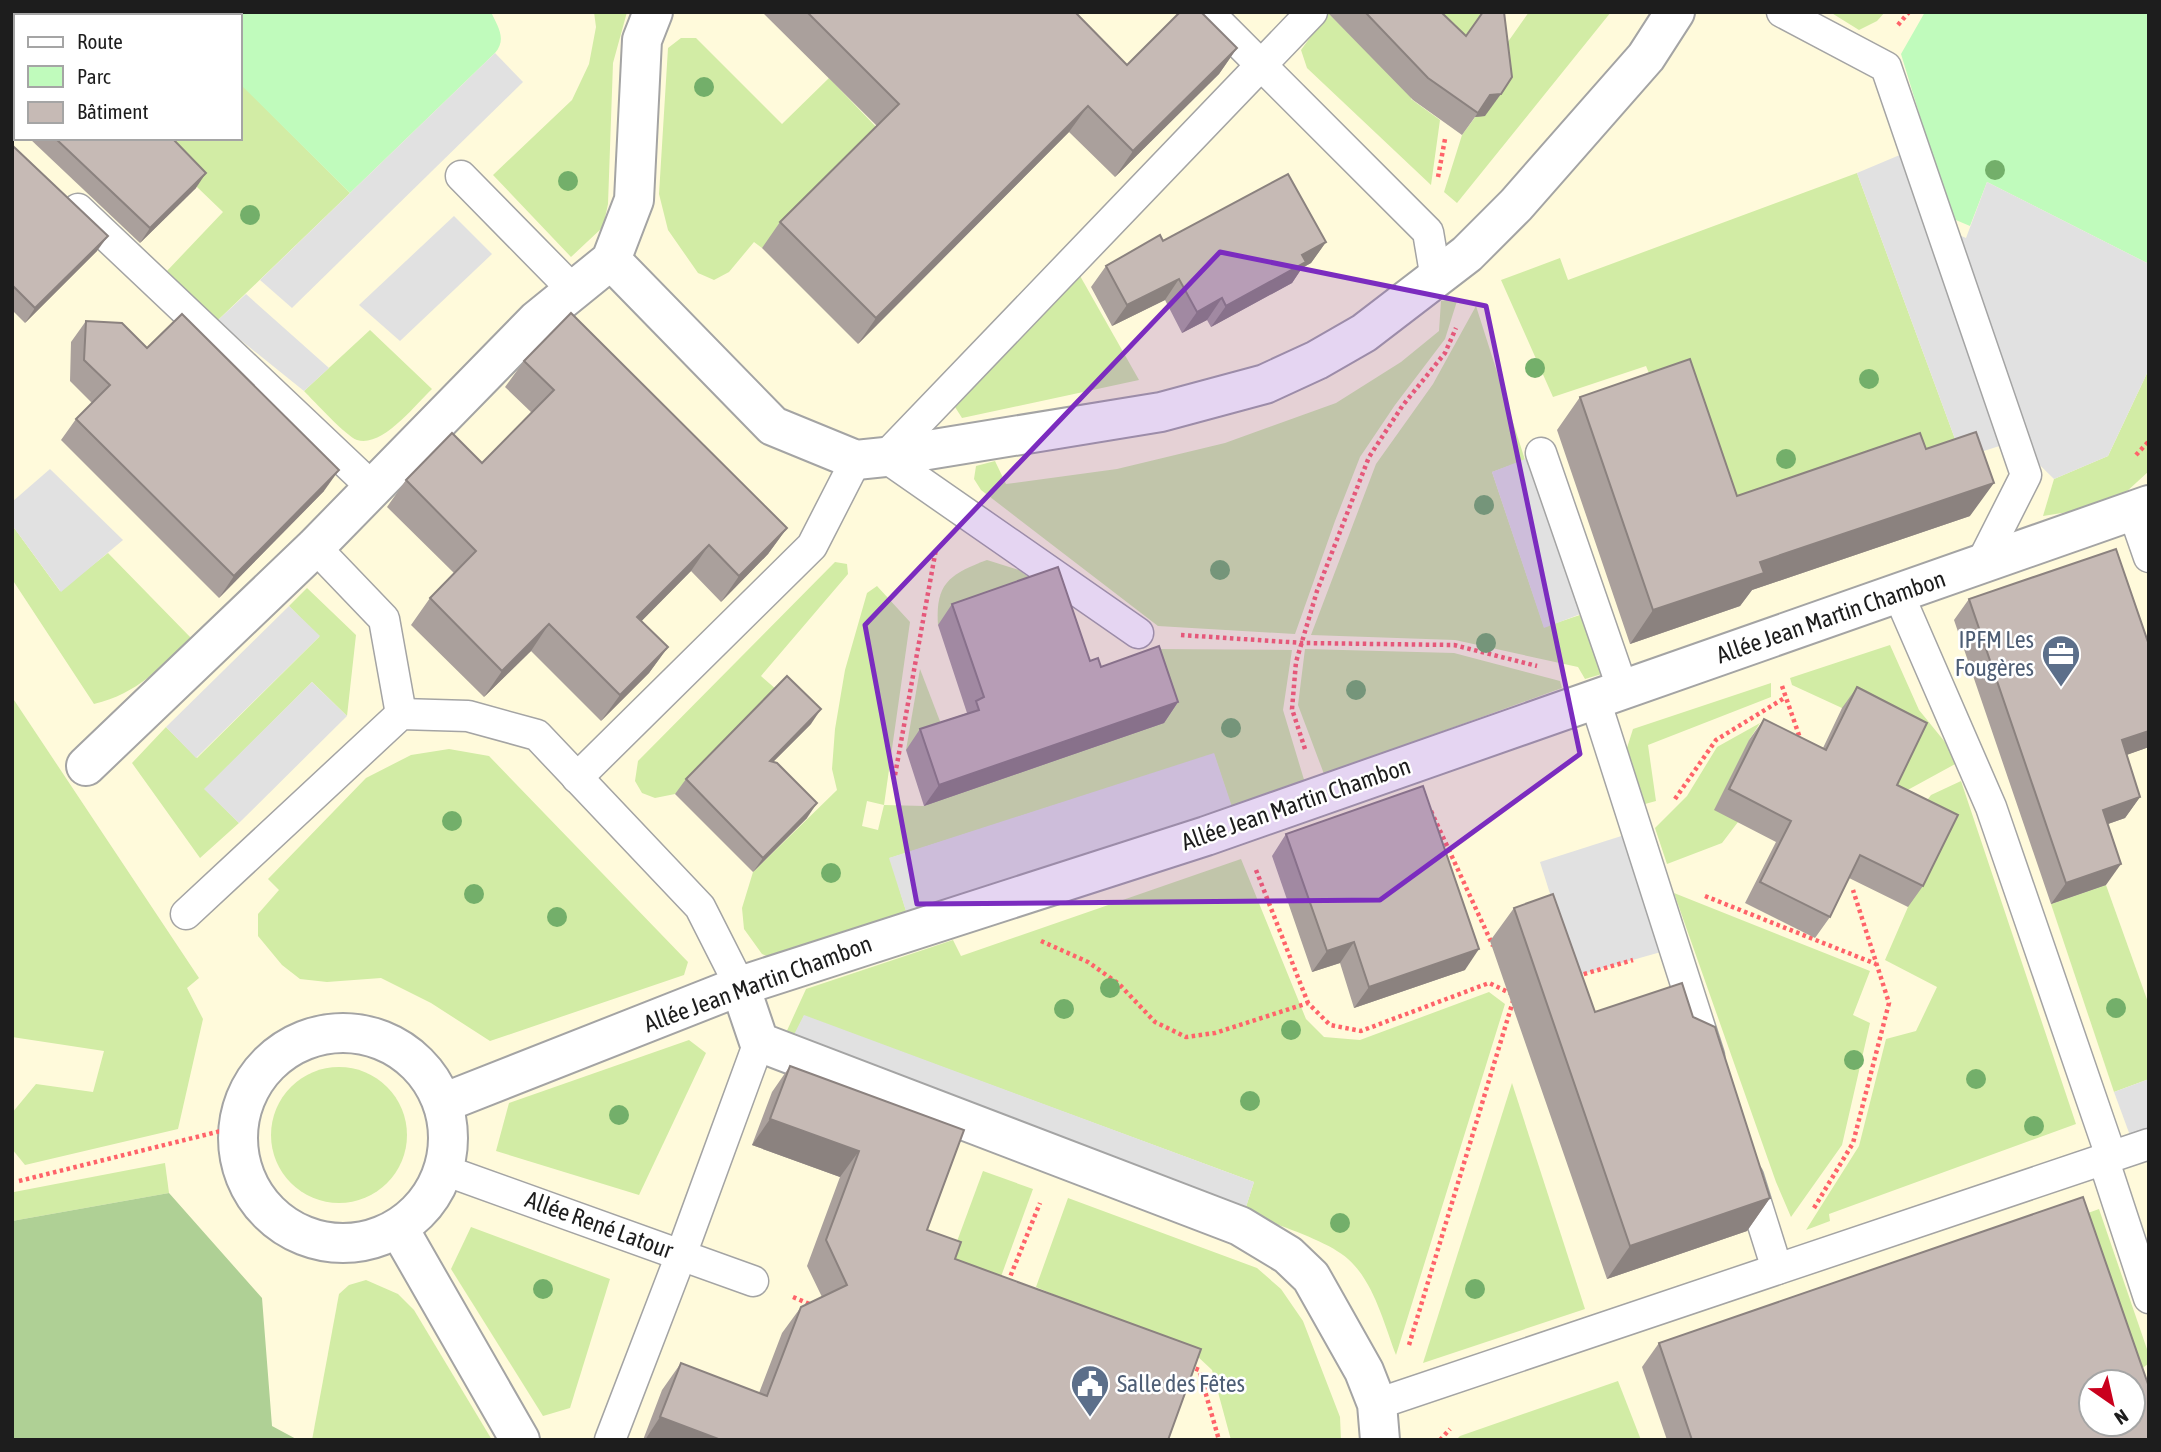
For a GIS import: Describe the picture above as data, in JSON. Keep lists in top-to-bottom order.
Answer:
{
  "streets": {
    "street": ["Allée Jean Martin Chambon"],
    "lane": ["Allée René Latour"]
  },
  "crossings": [
    ["Allée Jean Martin Chambon", "Allée René Latour"]
  ],
  "places": {
    "office": ["IPFM Les Fougères"],
    "public building": ["Salle des Fêtes"]
  },
  "legend": ["Route", "Parc", "Bâtiment"],
  "north": "bottom right"
}
